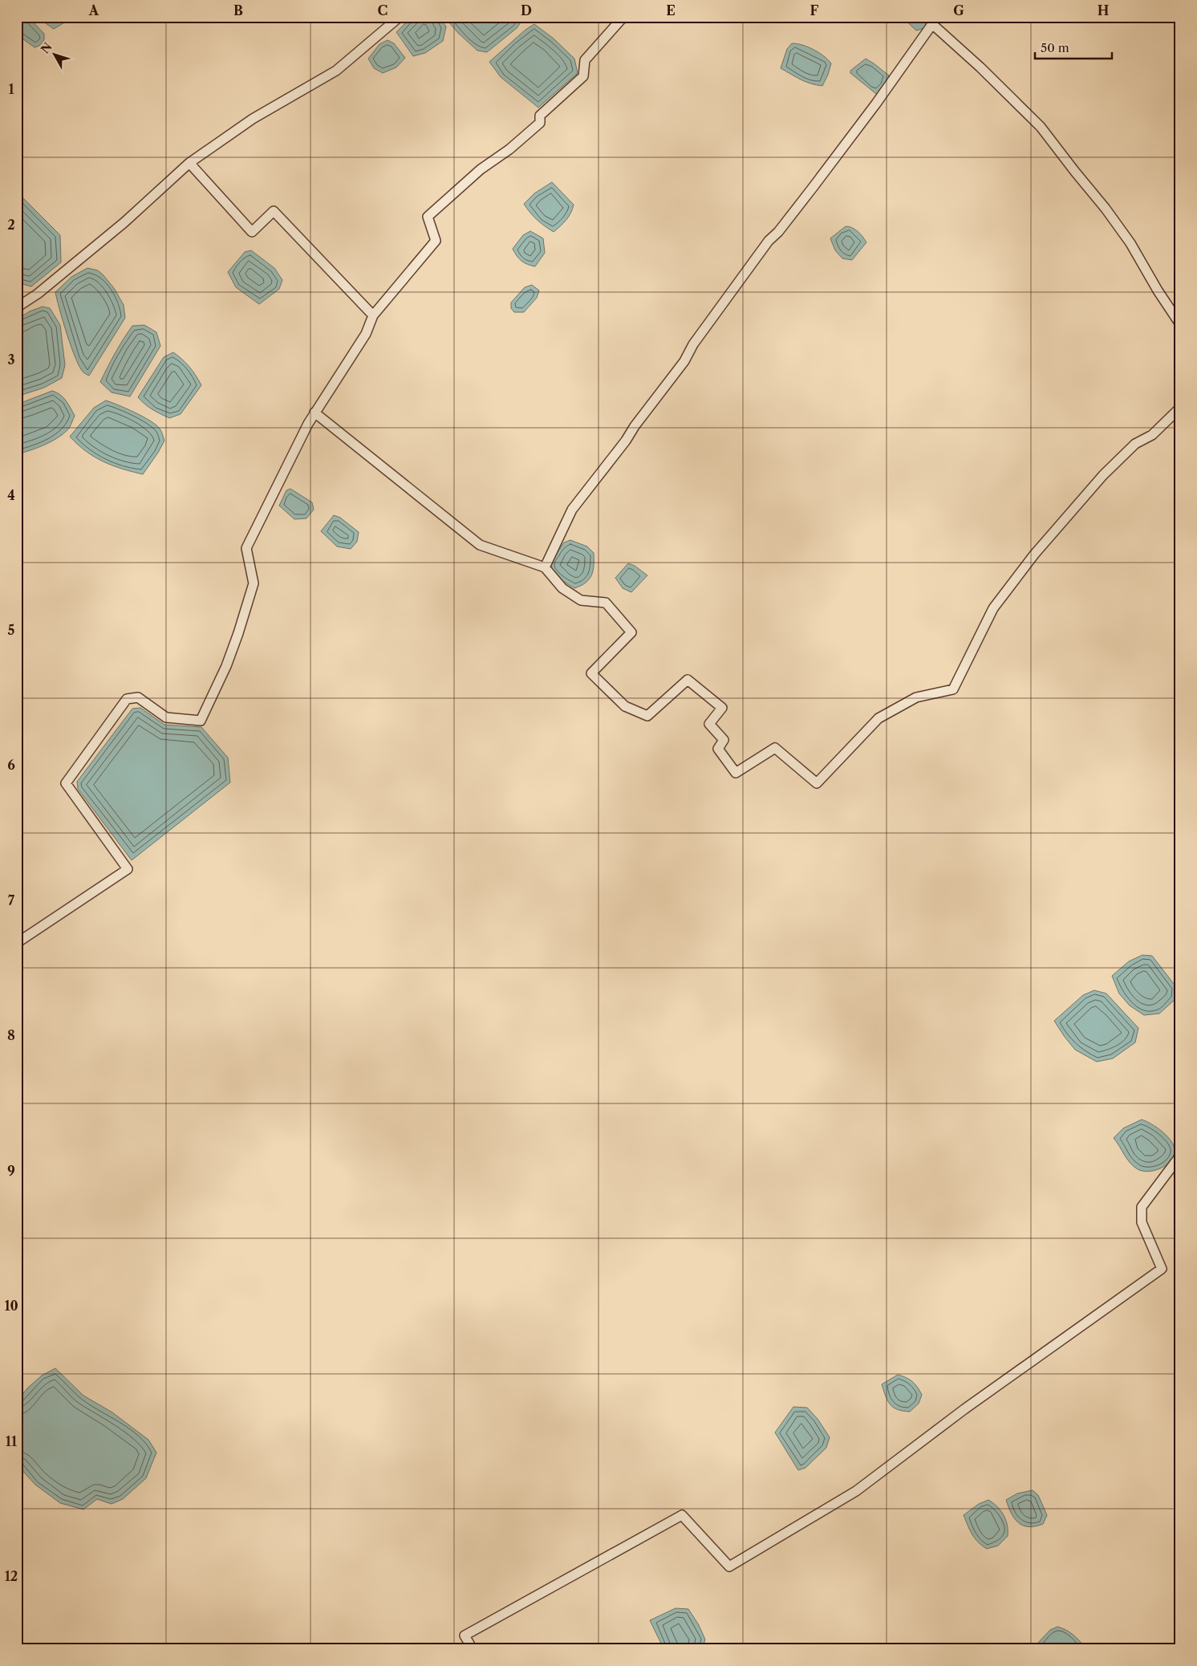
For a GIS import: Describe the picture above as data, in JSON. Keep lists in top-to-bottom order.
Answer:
{
  "scale_bar": "50 m",
  "north": "top left",
  "grid": {
    "columns": [
      "A",
      "B",
      "C",
      "D",
      "E",
      "F",
      "G",
      "H"
    ],
    "rows": [
      "1",
      "2",
      "3",
      "4",
      "5",
      "6",
      "7",
      "8",
      "9",
      "10",
      "11",
      "12"
    ]
  }
}
